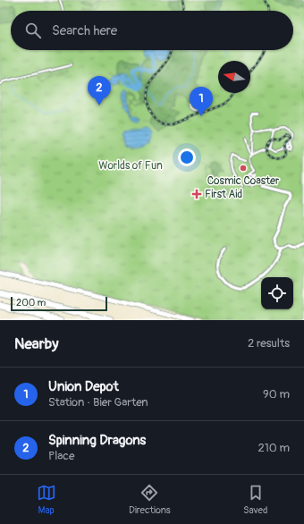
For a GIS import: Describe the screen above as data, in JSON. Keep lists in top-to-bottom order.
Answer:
{
  "parks": ["Worlds of Fun"],
  "places": {
    "other": ["Cosmic Coaster"],
    "health": ["First Aid"]
  },
  "scale_bar": "200 m",
  "north": "left",
  "page": {
    "search": "Search here",
    "pins": ["2", "1"],
    "scale": "200 m",
    "heading": ["Nearby", "2 results"],
    "list": [
      {
        "mark": "1",
        "name": "Union Depot",
        "note": "Station · Bier Garten",
        "value": "90 m"
      },
      {
        "mark": "2",
        "name": "Spinning Dragons",
        "note": "Place",
        "value": "210 m"
      }
    ],
    "nav": ["Map", "Directions", "Saved"]
  }
}
